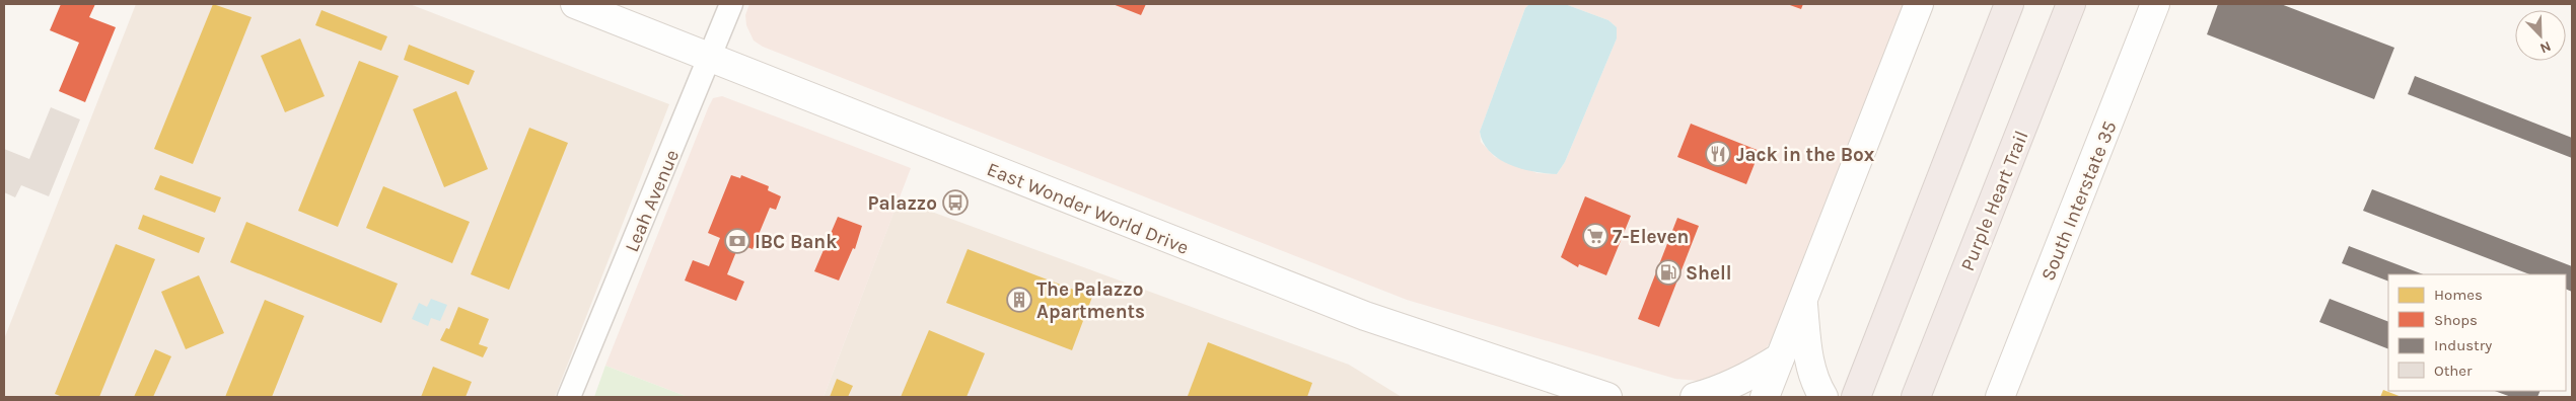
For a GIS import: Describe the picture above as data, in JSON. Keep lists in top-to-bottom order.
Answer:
{
  "streets": {
    "highway": ["Purple Heart Trail"],
    "main road": ["South Interstate 35", "East Wonder World Drive"],
    "street": ["Leah Avenue"]
  },
  "crossings": [
    ["Leah Avenue", "East Wonder World Drive"]
  ],
  "places": {
    "restaurant": ["Jack in the Box"],
    "bus stop": ["Palazzo"],
    "supermarket": ["7-Eleven"],
    "bank": ["IBC Bank"],
    "fuel station": ["Shell"],
    "building": ["The Palazzo Apartments"]
  },
  "legend": [
    "Homes",
    "Shops",
    "Industry",
    "Other"
  ],
  "north": "bottom right"
}
